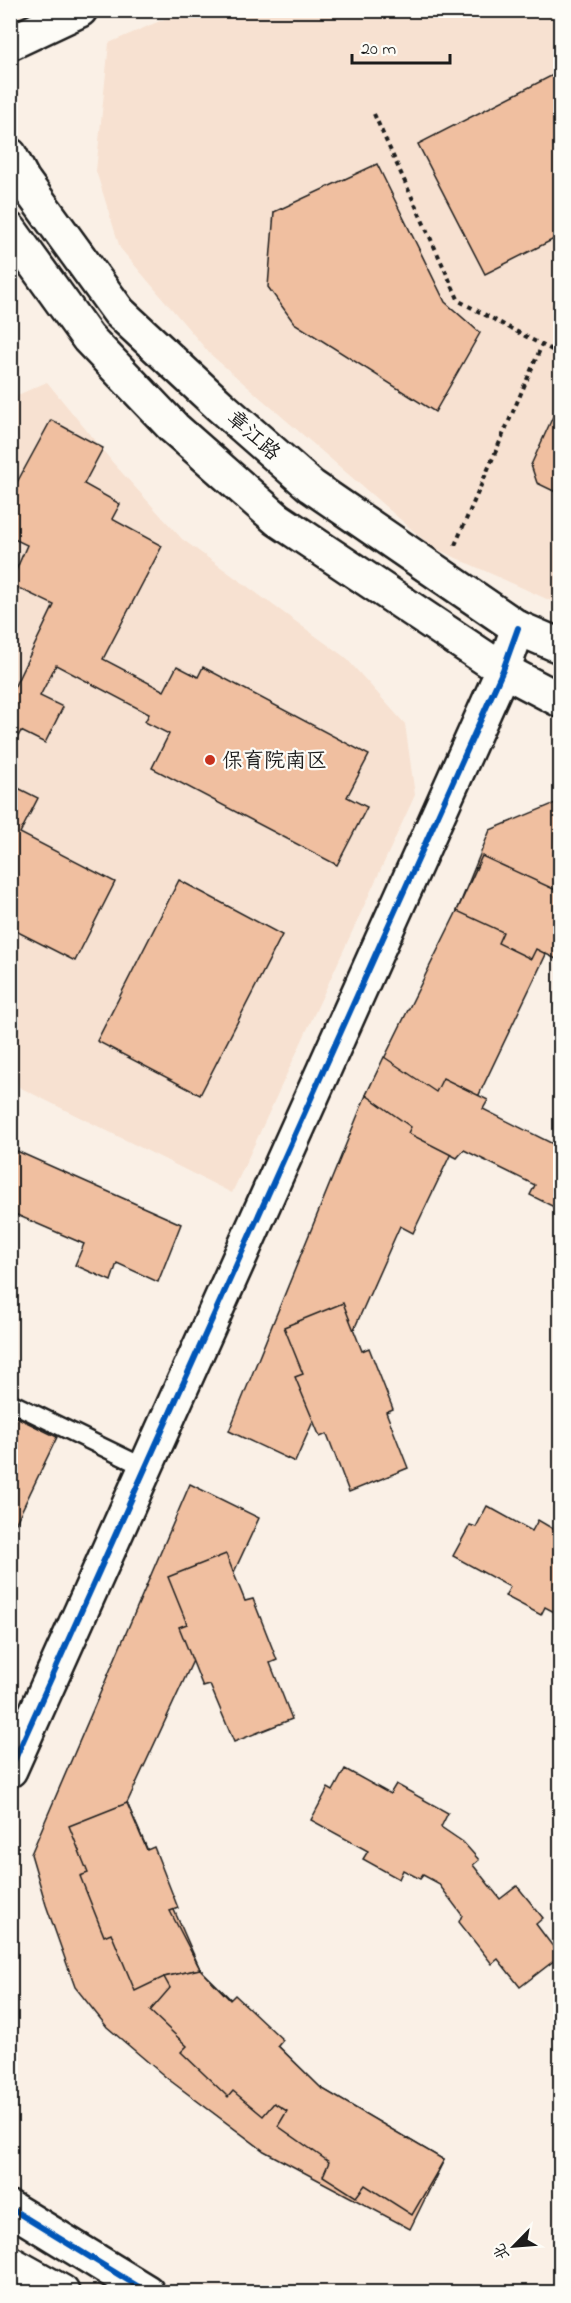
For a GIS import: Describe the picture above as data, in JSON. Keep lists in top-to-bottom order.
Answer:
{
  "streets": {
    "main road": ["章江路"]
  },
  "places": ["保育院南区"],
  "scale_bar": "20 m",
  "north": "bottom left"
}
